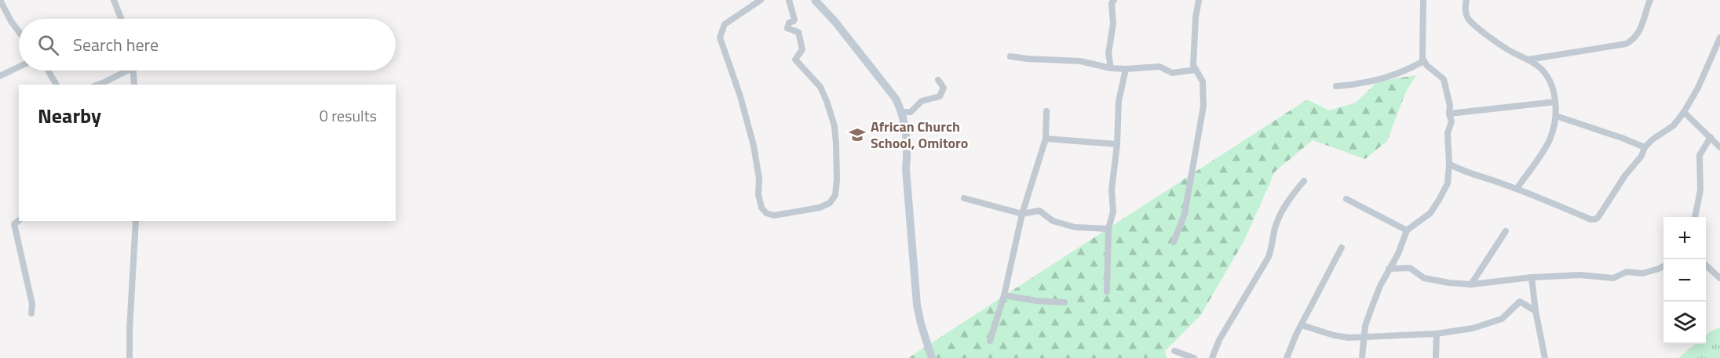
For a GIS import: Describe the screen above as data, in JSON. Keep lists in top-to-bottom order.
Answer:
{
  "places": {
    "school or university": ["African Church School, Omitoro"]
  },
  "page": {
    "search": "Search here",
    "heading": ["Nearby", "0 results"],
    "map_buttons": ["+", "−"]
  }
}
